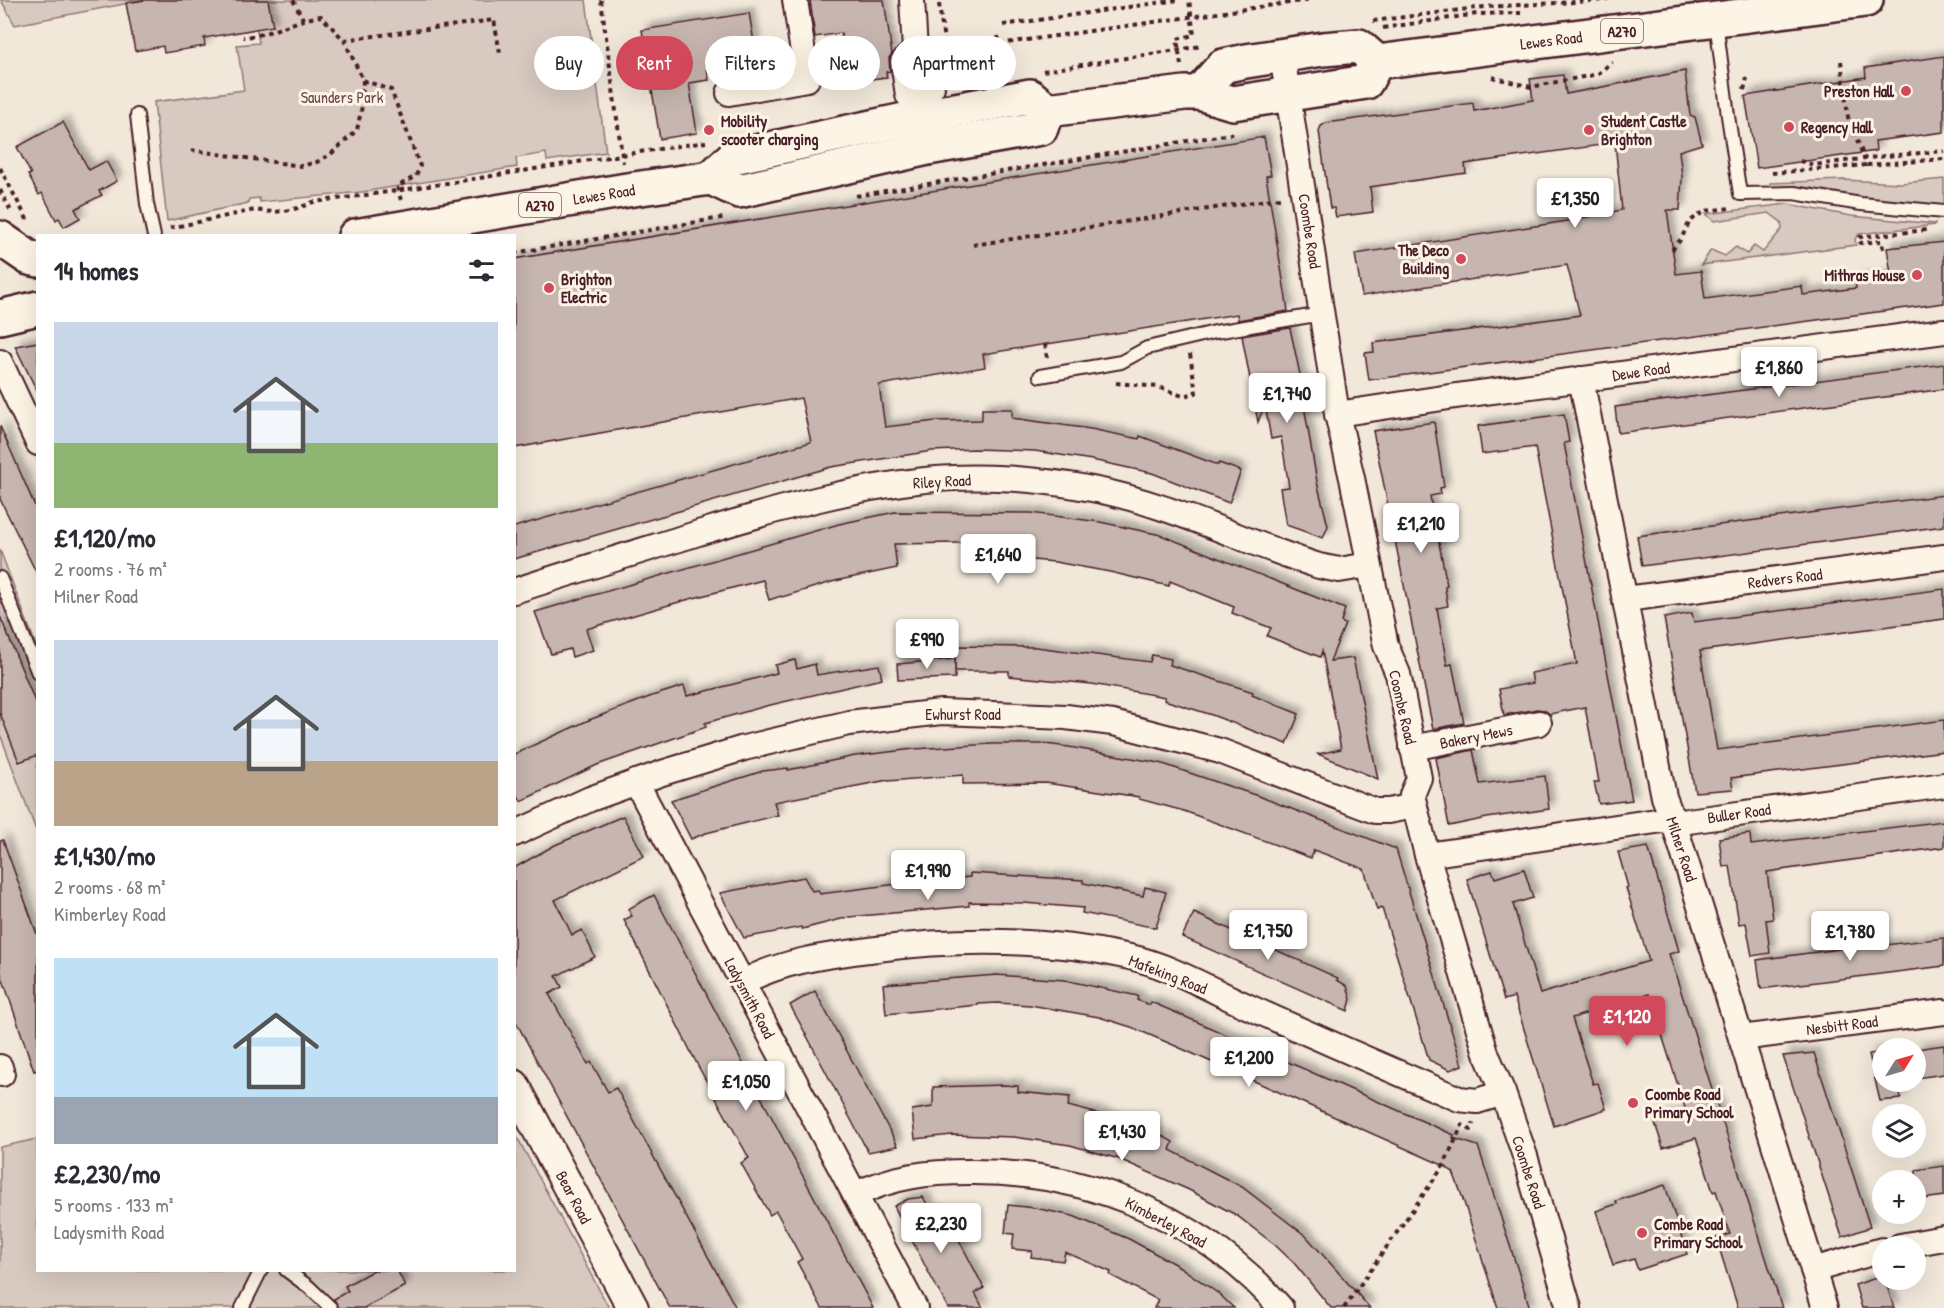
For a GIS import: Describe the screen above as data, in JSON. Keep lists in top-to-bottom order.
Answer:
{
  "streets": {
    "main road": ["A270", "Lewes Road"],
    "street": [
      "Coombe Road",
      "Dewe Road",
      "Riley Road",
      "Redvers Road",
      "Ewhurst Road",
      "Bakery Mews",
      "Buller Road",
      "Milner Road",
      "Mafeking Road",
      "Ladysmith Road",
      "Nesbitt Road",
      "Bear Road",
      "Kimberley Road"
    ]
  },
  "crossings": [
    ["Coombe Road", "Dewe Road"],
    ["Coombe Road", "Riley Road"],
    ["Coombe Road", "Ewhurst Road"],
    ["Coombe Road", "Bakery Mews"],
    ["Coombe Road", "Buller Road"],
    ["Coombe Road", "Mafeking Road"],
    ["Dewe Road", "Milner Road"],
    ["Redvers Road", "Milner Road"],
    ["Ewhurst Road", "Ladysmith Road"],
    ["Buller Road", "Milner Road"],
    ["Milner Road", "Nesbitt Road"],
    ["Mafeking Road", "Ladysmith Road"],
    ["Ladysmith Road", "Kimberley Road"]
  ],
  "parks": ["Saunders Park"],
  "places": [
    "Preston Hall",
    "Regency Hall",
    "Mobility scooter charging",
    "Student Castle Brighton",
    "The Deco Building",
    "Mithras House",
    "Brighton Electric",
    "Coombe Road Primary School",
    "Combe Road Primary School"
  ],
  "north": "top right",
  "page": {
    "chip": [
      "Buy",
      "Rent",
      "Filters",
      "New",
      "Apartment"
    ],
    "price": [
      "£1,350",
      "£1,860",
      "£1,740",
      "£1,210",
      "£1,640",
      "£990",
      "£1,990",
      "£1,750",
      "£1,780",
      "£1,120",
      "£1,200",
      "£1,050",
      "£1,430",
      "£2,230"
    ],
    "heading": "14 homes",
    "list": [
      {
        "name": "£1,120/mo",
        "note": "2 rooms · 76 m² · Milner Road"
      },
      {
        "name": "£1,430/mo",
        "note": "2 rooms · 68 m² · Kimberley Road"
      },
      {
        "name": "£2,230/mo",
        "note": "5 rooms · 133 m² · Ladysmith Road"
      }
    ],
    "map_buttons": ["+", "−"]
  }
}
